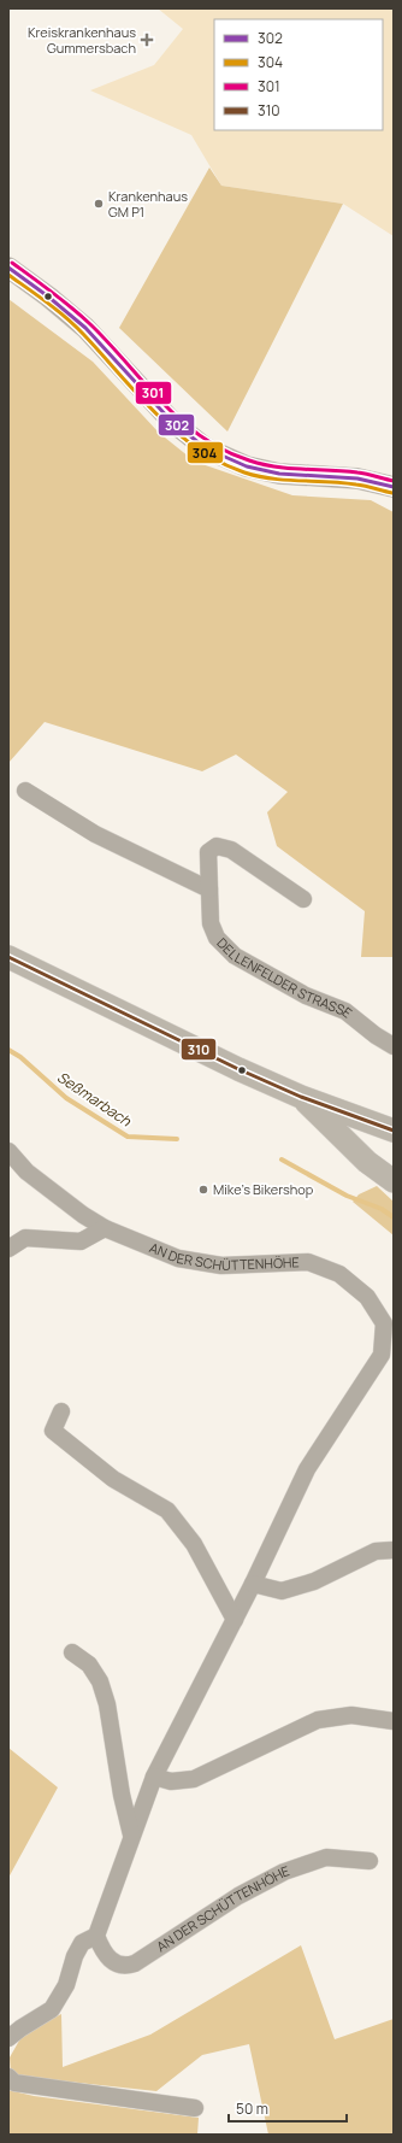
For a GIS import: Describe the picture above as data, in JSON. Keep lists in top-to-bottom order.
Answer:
{
  "streets": {
    "street": ["DELLENFELDER STRASSE", "AN DER SCHÜTTENHÖHE"]
  },
  "water": ["Seßmarbach"],
  "places": {
    "health": ["Kreiskrankenhaus Gummersbach"],
    "other": ["Krankenhaus GM P1", "Mike's Bikershop"]
  },
  "lines": [
    "transit line 301",
    "transit line 302",
    "transit line 304",
    "transit line 310"
  ],
  "legend": [
    "302",
    "304",
    "301",
    "310"
  ],
  "scale_bar": "50 m"
}
